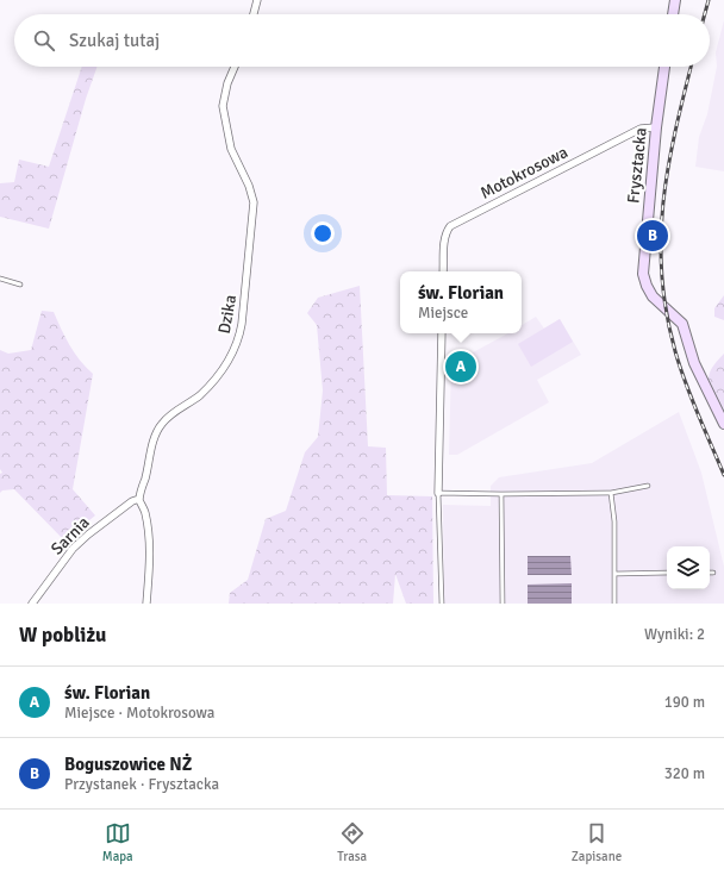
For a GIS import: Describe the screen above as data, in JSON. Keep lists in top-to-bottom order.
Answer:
{
  "streets": {
    "street": [
      "Frysztacka",
      "Motokrosowa",
      "Dzika",
      "Sarnia"
    ]
  },
  "crossings": [
    ["Frysztacka", "Motokrosowa"],
    ["Dzika", "Sarnia"]
  ],
  "page": {
    "search": "Szukaj tutaj",
    "pins": ["B", "A"],
    "popup": ["św. Florian", "Miejsce"],
    "heading": ["W pobliżu", "Wyniki: 2"],
    "list": [
      {
        "mark": "A",
        "name": "św. Florian",
        "note": "Miejsce · Motokrosowa",
        "value": "190 m"
      },
      {
        "mark": "B",
        "name": "Boguszowice NŻ",
        "note": "Przystanek · Frysztacka",
        "value": "320 m"
      }
    ],
    "nav": ["Mapa", "Trasa", "Zapisane"]
  }
}
